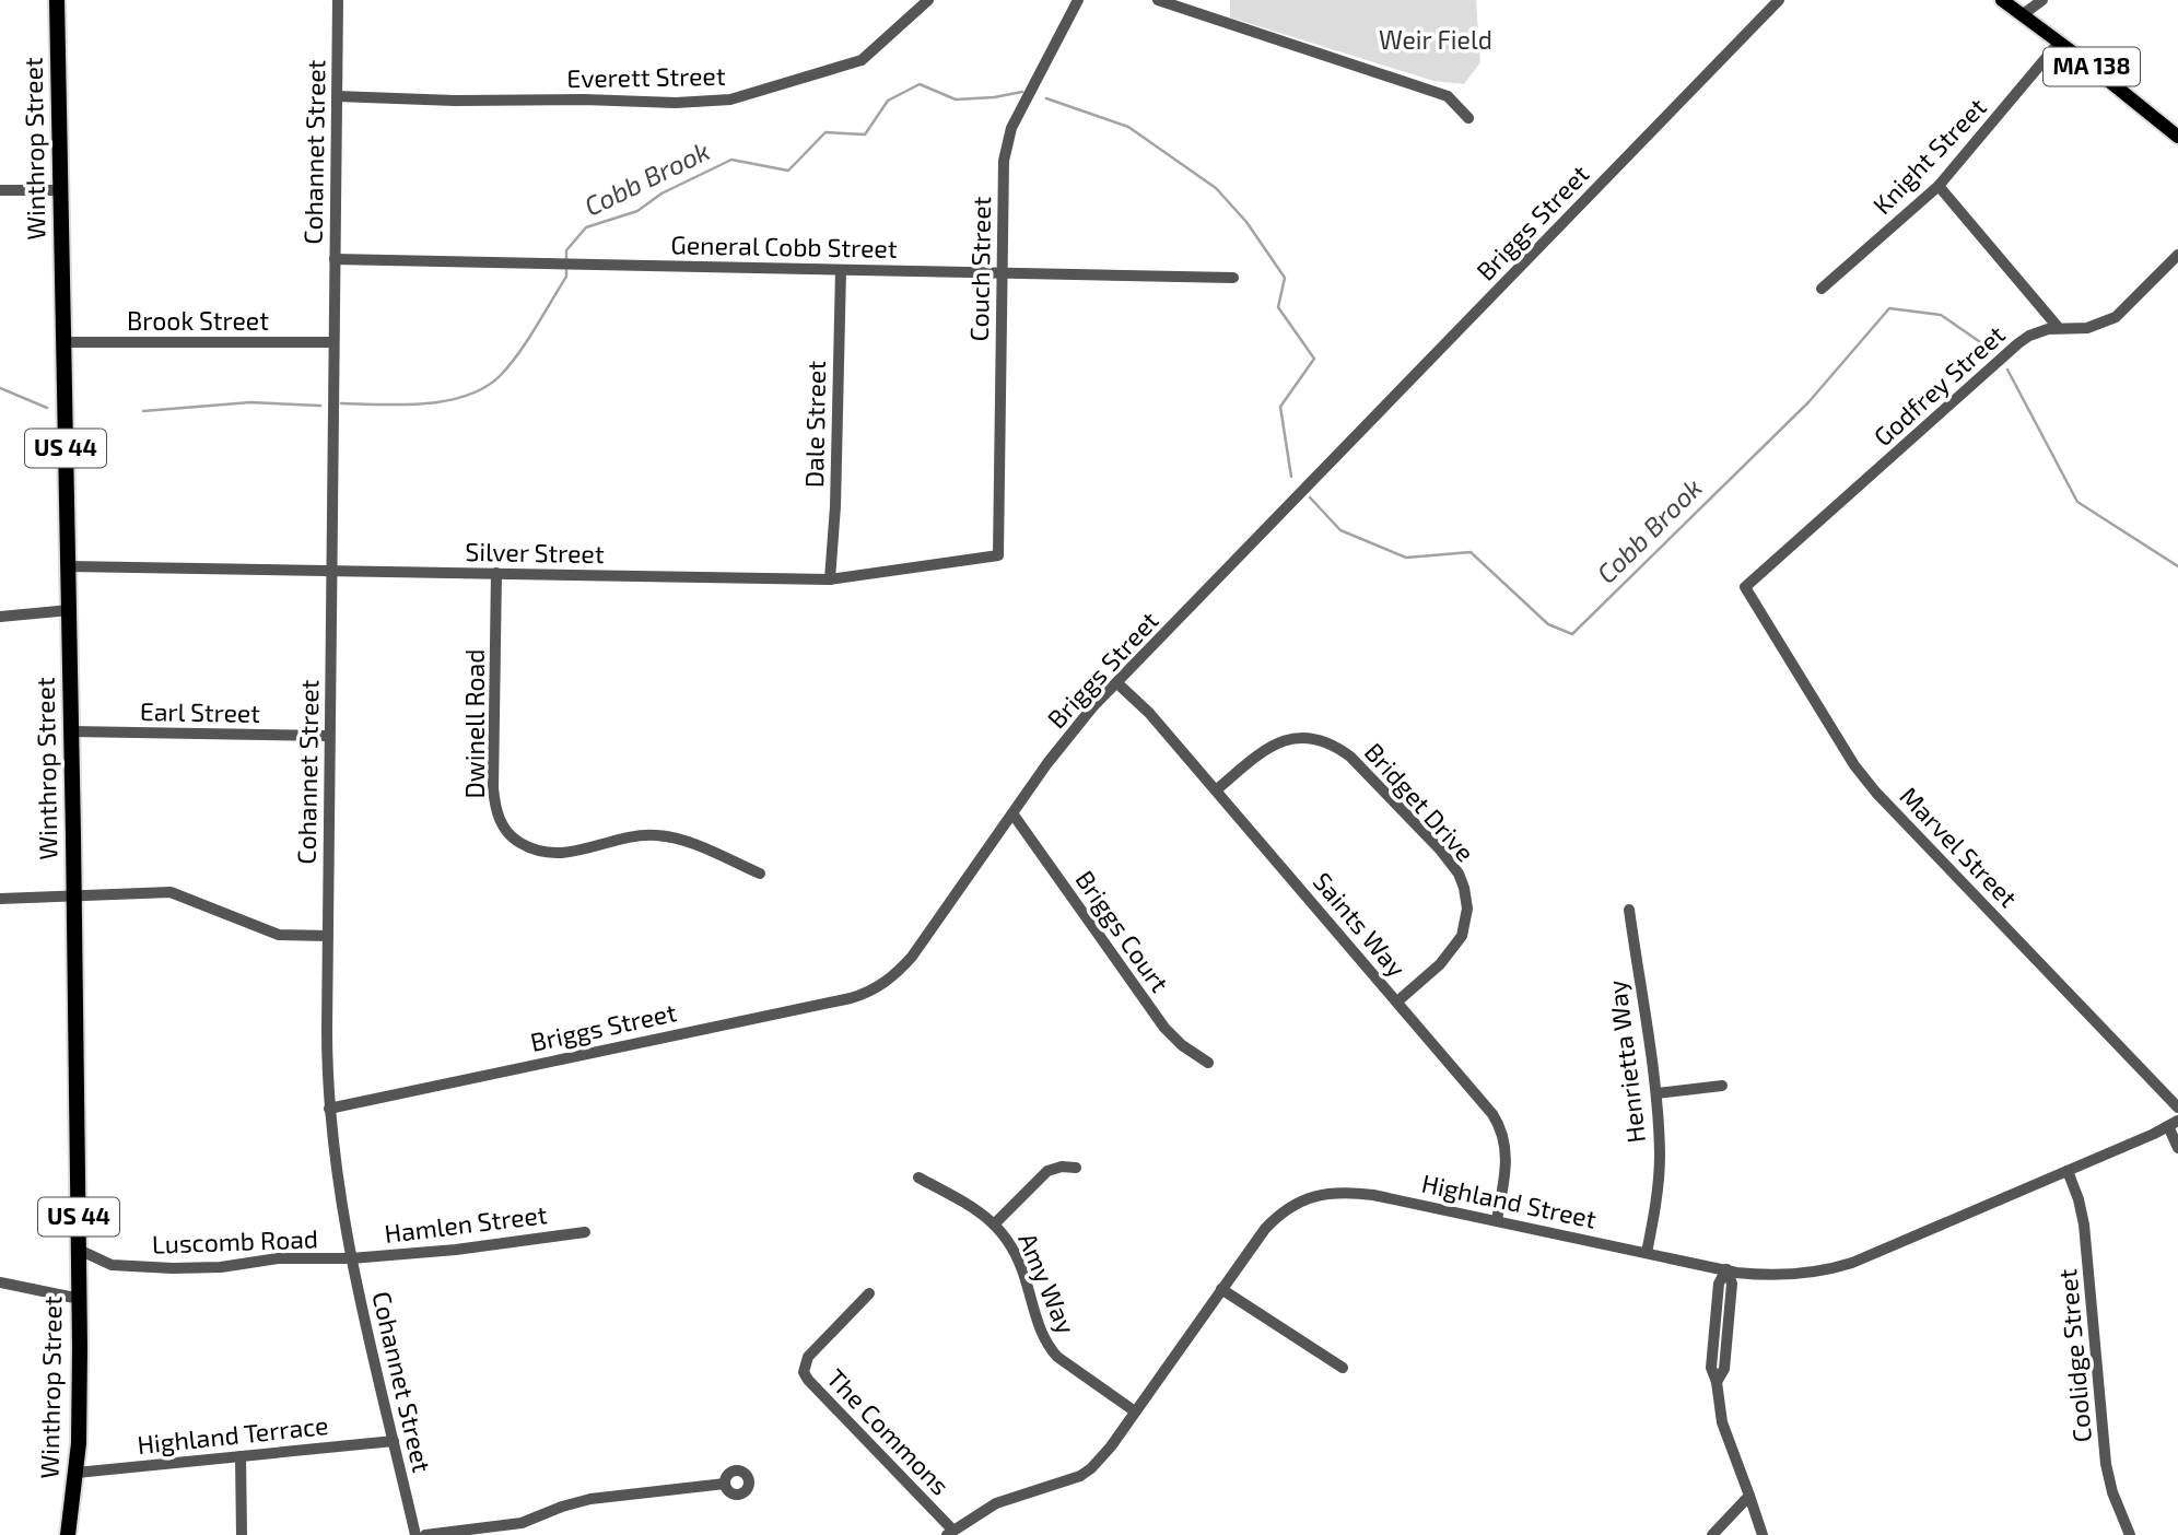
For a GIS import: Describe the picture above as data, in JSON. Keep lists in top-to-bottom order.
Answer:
{
  "streets": {
    "highway": ["Winthrop Street", "US 44"],
    "main road": ["MA 138"],
    "street": [
      "Everett Street",
      "Cohannet Street",
      "Knight Street",
      "Briggs Street",
      "General Cobb Street",
      "Couch Street",
      "Brook Street",
      "Godfrey Street",
      "Dale Street",
      "Silver Street",
      "Earl Street",
      "Dwinell Road",
      "Bridget Drive",
      "Marvel Street",
      "Saints Way",
      "Briggs Court",
      "Henrietta Way",
      "Highland Street",
      "Hamlen Street",
      "Luscomb Road",
      "Amy Way",
      "Coolidge Street",
      "The Commons",
      "Highland Terrace"
    ]
  },
  "crossings": [
    ["MA 138", "Knight Street"],
    ["Everett Street", "Cohannet Street"],
    ["Winthrop Street", "Brook Street"],
    ["Winthrop Street", "Silver Street"],
    ["Winthrop Street", "Earl Street"],
    ["Winthrop Street", "Luscomb Road"],
    ["Winthrop Street", "Highland Terrace"],
    ["Cohannet Street", "Briggs Street"],
    ["Cohannet Street", "General Cobb Street"],
    ["Cohannet Street", "Brook Street"],
    ["Cohannet Street", "Silver Street"],
    ["Cohannet Street", "Earl Street"],
    ["Cohannet Street", "Hamlen Street"],
    ["Cohannet Street", "Luscomb Road"],
    ["Cohannet Street", "Highland Terrace"],
    ["Briggs Street", "Saints Way"],
    ["Briggs Street", "Briggs Court"],
    ["General Cobb Street", "Couch Street"],
    ["General Cobb Street", "Dale Street"],
    ["Couch Street", "Silver Street"],
    ["Godfrey Street", "Marvel Street"],
    ["Dale Street", "Silver Street"],
    ["Silver Street", "Dwinell Road"],
    ["Bridget Drive", "Saints Way"],
    ["Saints Way", "Highland Street"],
    ["Henrietta Way", "Highland Street"],
    ["Highland Street", "Amy Way"],
    ["Highland Street", "Coolidge Street"],
    ["Highland Street", "The Commons"],
    ["Hamlen Street", "Luscomb Road"]
  ],
  "water": ["Cobb Brook"],
  "parks": ["Weir Field"]
}
